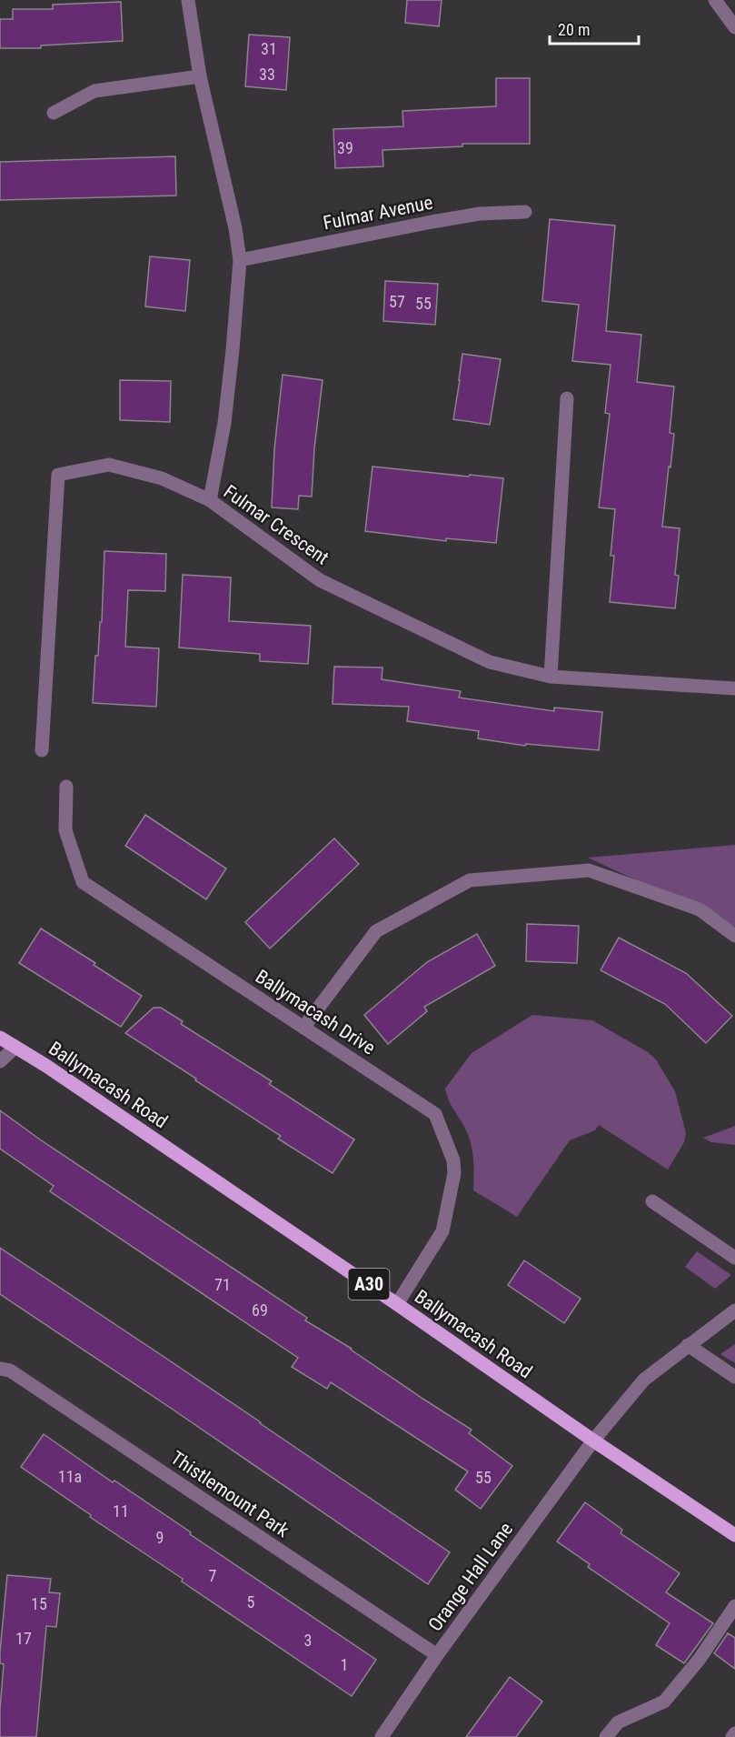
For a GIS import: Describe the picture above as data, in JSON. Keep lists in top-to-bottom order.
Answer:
{
  "streets": {
    "main road": ["Ballymacash Road", "A30"],
    "street": [
      "Fulmar Avenue",
      "Fulmar Crescent",
      "Ballymacash Drive",
      "Thistlemount Park",
      "Orange Hall Lane"
    ]
  },
  "crossings": [
    ["Ballymacash Drive", "Ballymacash Road"],
    ["Ballymacash Road", "Orange Hall Lane"],
    ["Thistlemount Park", "Orange Hall Lane"]
  ],
  "house_numbers": [
    "31",
    "33",
    "39",
    "57",
    "55",
    "71",
    "69",
    "11a",
    "55",
    "11",
    "9",
    "7",
    "5",
    "15",
    "17",
    "3",
    "1"
  ],
  "scale_bar": "20 m"
}
